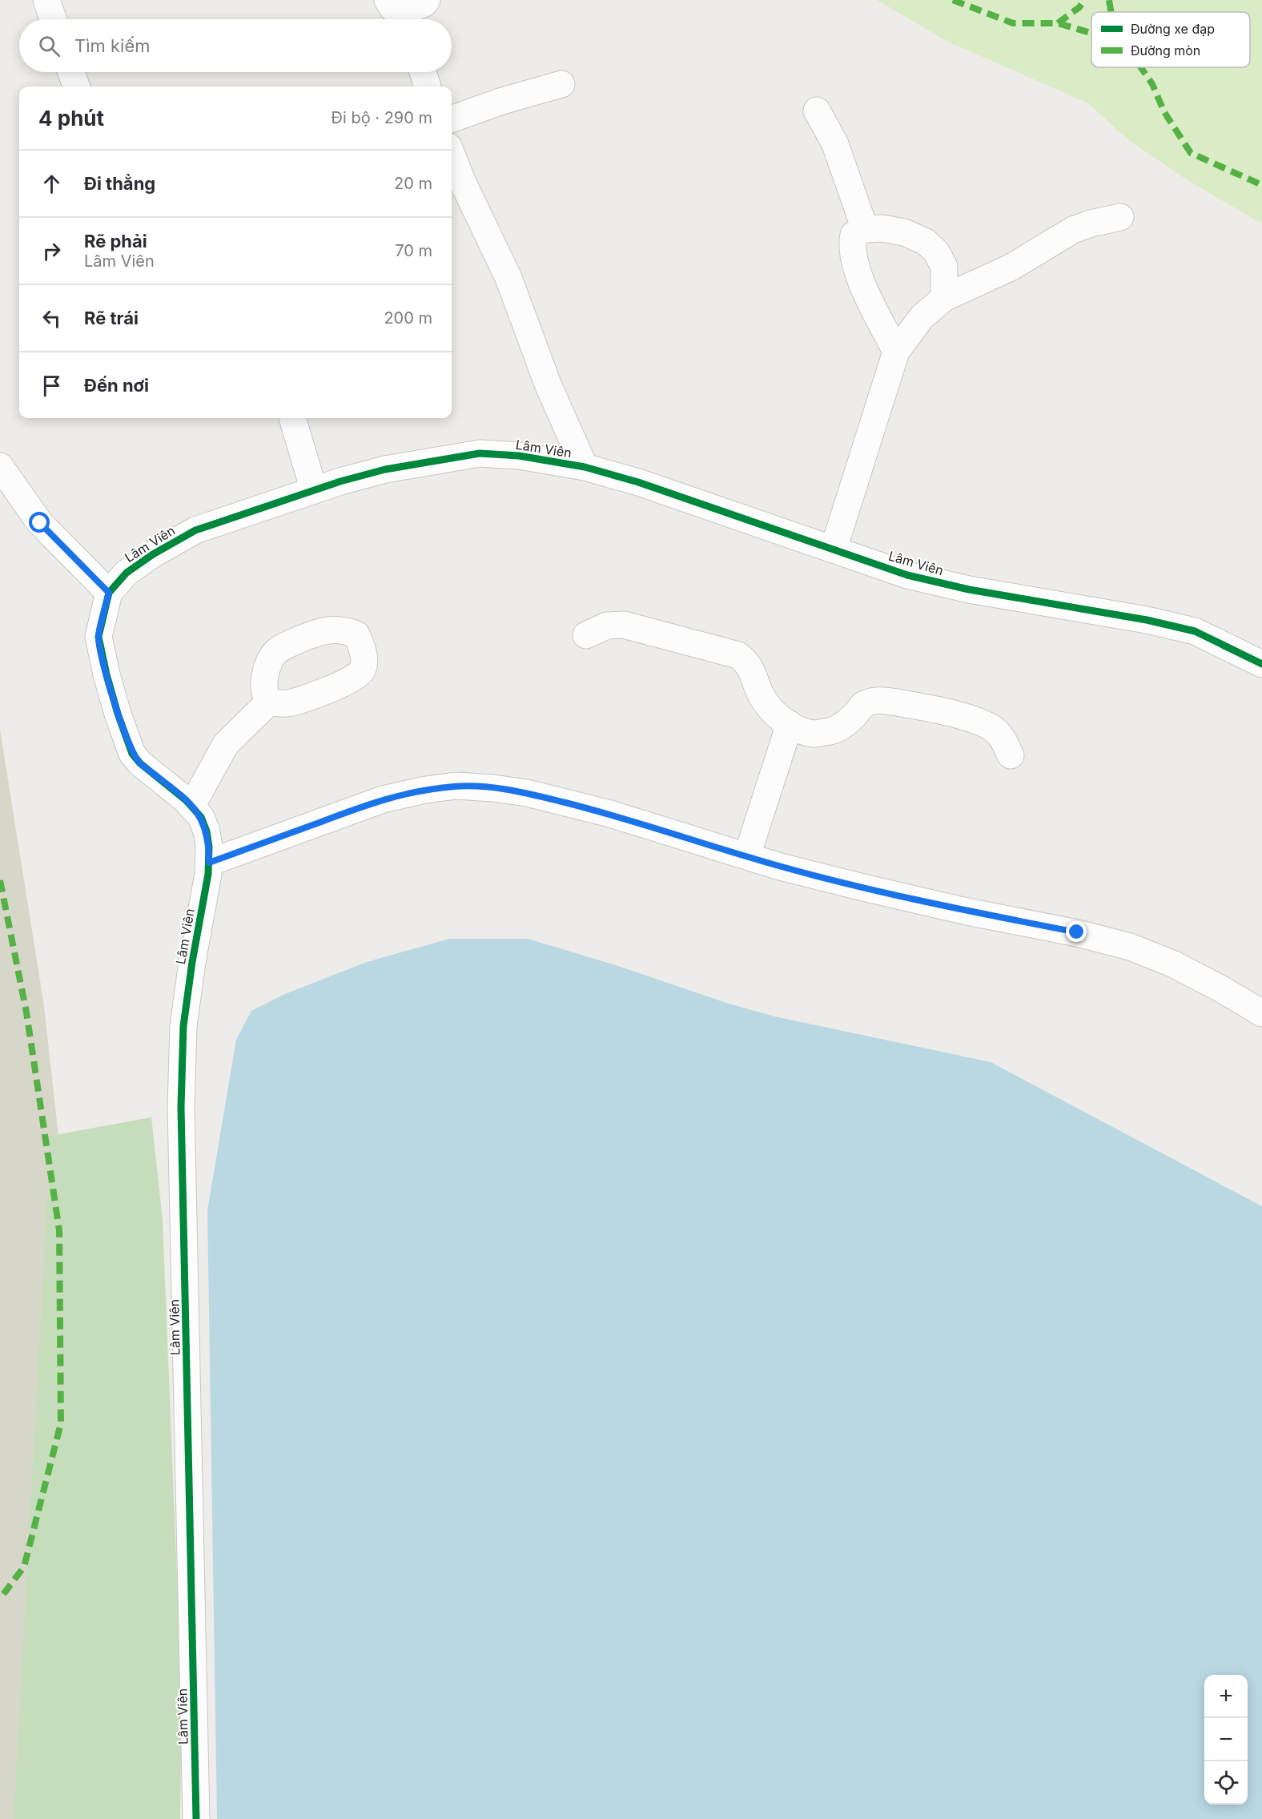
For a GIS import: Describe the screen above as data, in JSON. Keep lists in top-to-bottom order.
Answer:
{
  "streets": {
    "street": ["Lâm Viên"]
  },
  "legend": ["Đường xe đạp", "Đường mòn"],
  "page": {
    "search": "Tìm kiếm",
    "heading": ["4 phút", "Đi bộ · 290 m"],
    "list": [
      ["Đi thẳng", "20 m"],
      ["Rẽ phải", "Lâm Viên", "70 m"],
      ["Rẽ trái", "200 m"],
      "Đến nơi"
    ],
    "map_buttons": ["+", "−"]
  }
}
